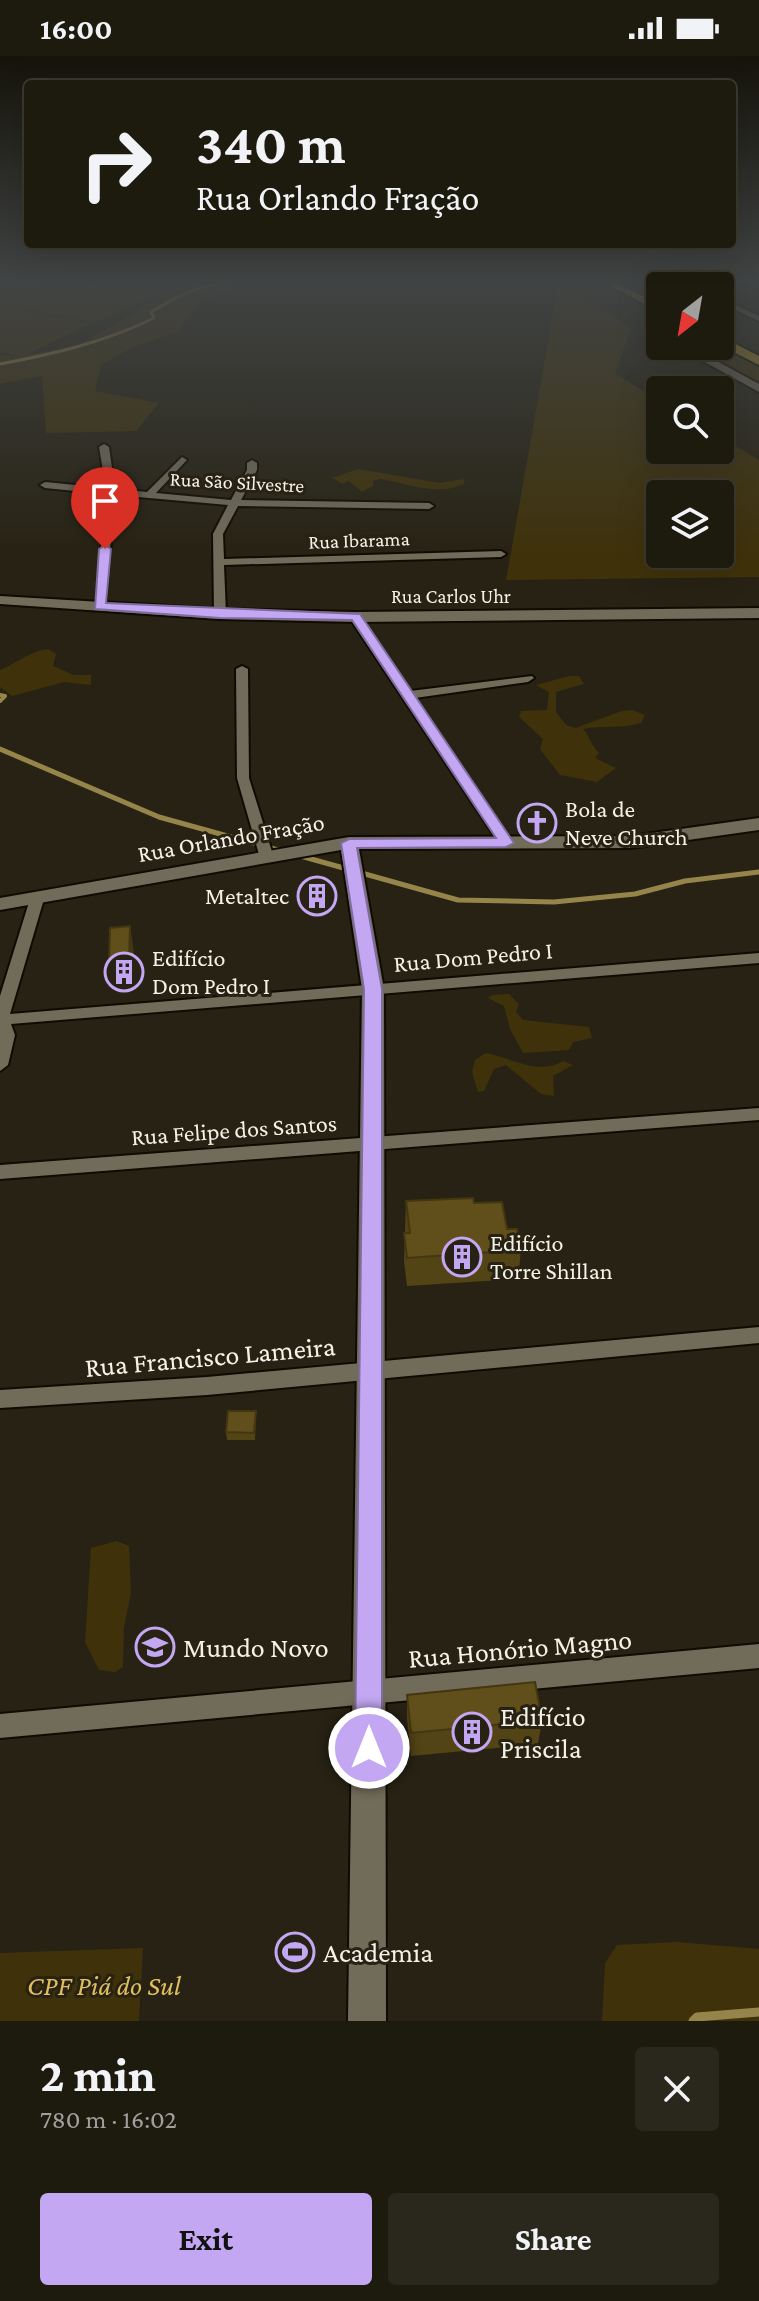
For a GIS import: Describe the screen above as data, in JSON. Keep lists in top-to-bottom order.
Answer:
{
  "streets": {
    "street": [
      "Rua São Silvestre",
      "Rua Ibarama",
      "Rua Carlos Uhr",
      "Rua Orlando Fração",
      "Rua Dom Pedro I",
      "Rua Felipe dos Santos",
      "Rua Francisco Lameira",
      "Rua Honório Magno"
    ]
  },
  "parks": ["CPF Piá do Sul"],
  "places": {
    "church": ["Bola de Neve Church"],
    "building": [
      "Metaltec",
      "Edifício Dom Pedro I",
      "Edifício Torre Shillan",
      "Edifício Priscila"
    ],
    "school or university": ["Mundo Novo"],
    "sports": ["Academia"]
  },
  "north": "bottom left",
  "page": {
    "status": "16:00",
    "turn": ["340 m", "Rua Orlando Fração"],
    "heading": ["2 min", "780 m · 16:02"],
    "buttons": ["Exit", "Share"]
  }
}
